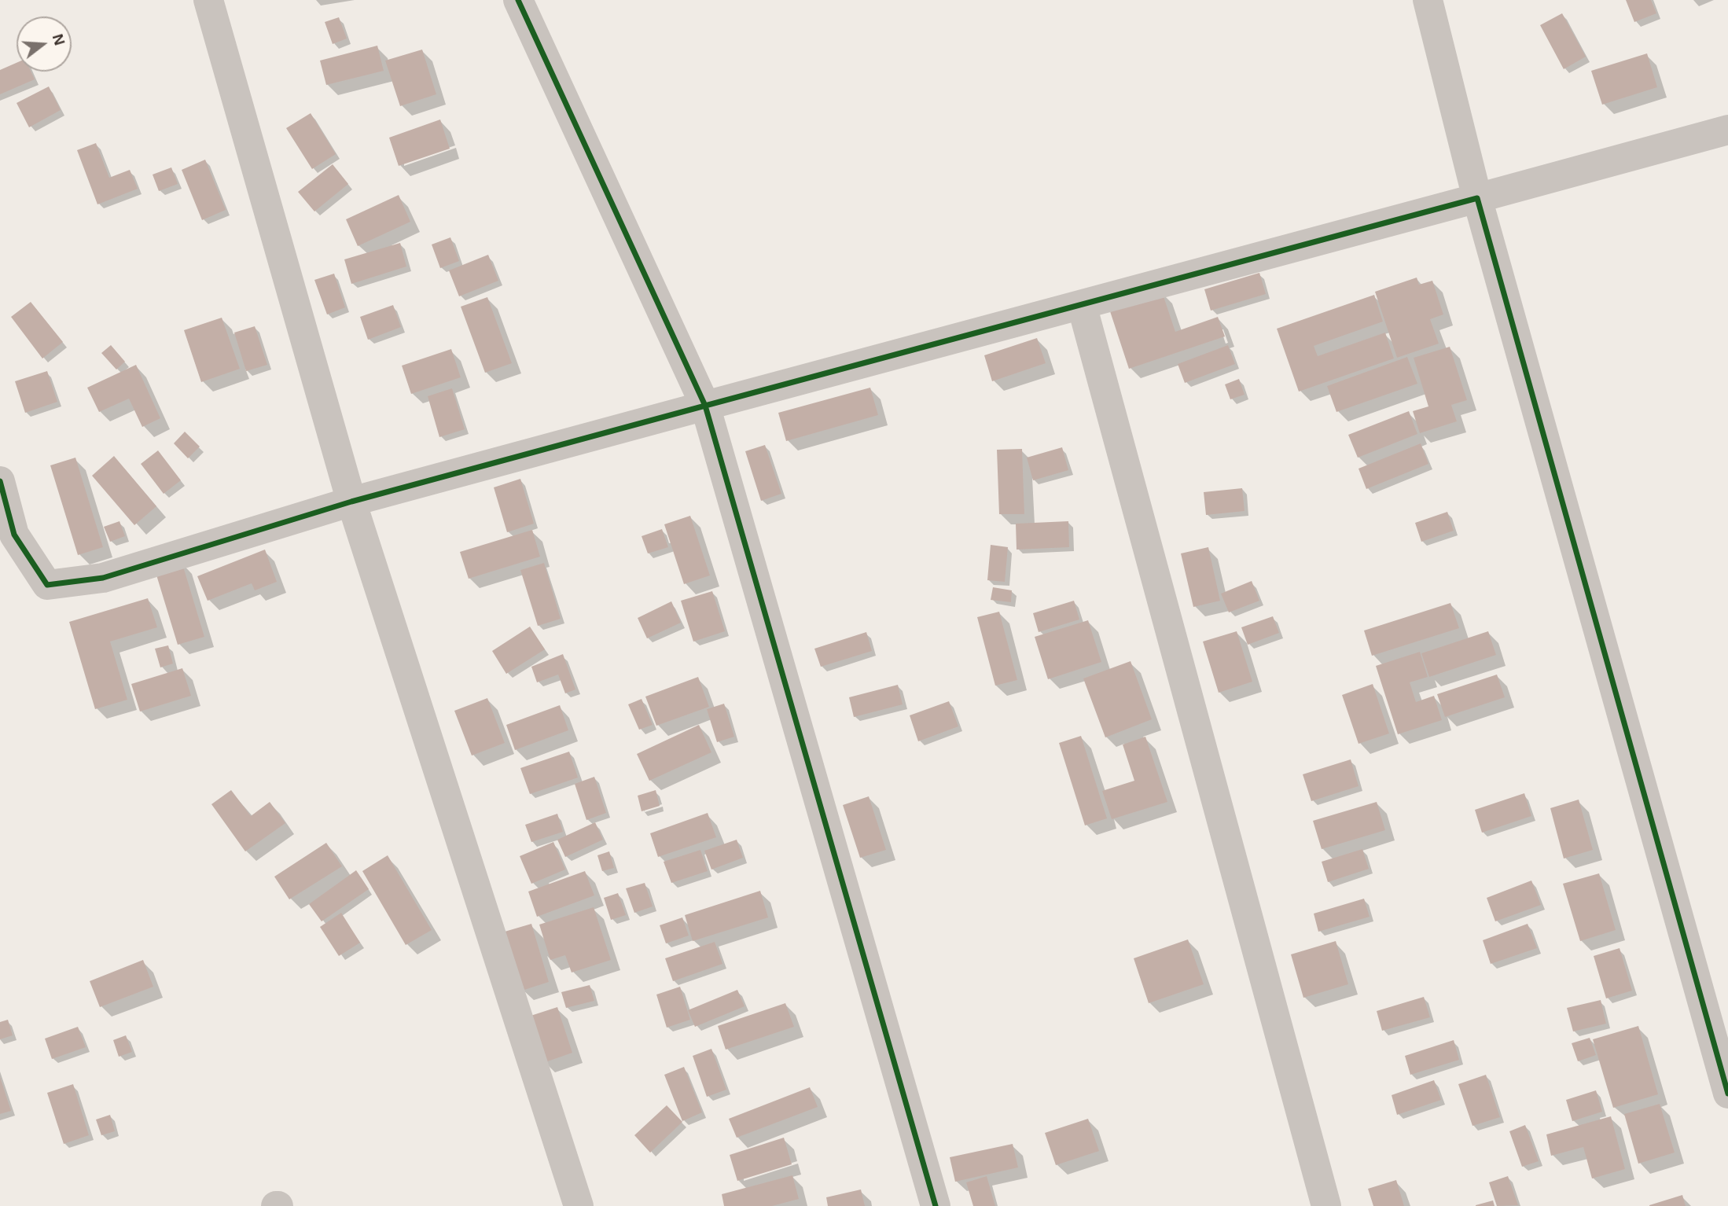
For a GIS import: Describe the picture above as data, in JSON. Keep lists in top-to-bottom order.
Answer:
{
  "north": "right"
}
